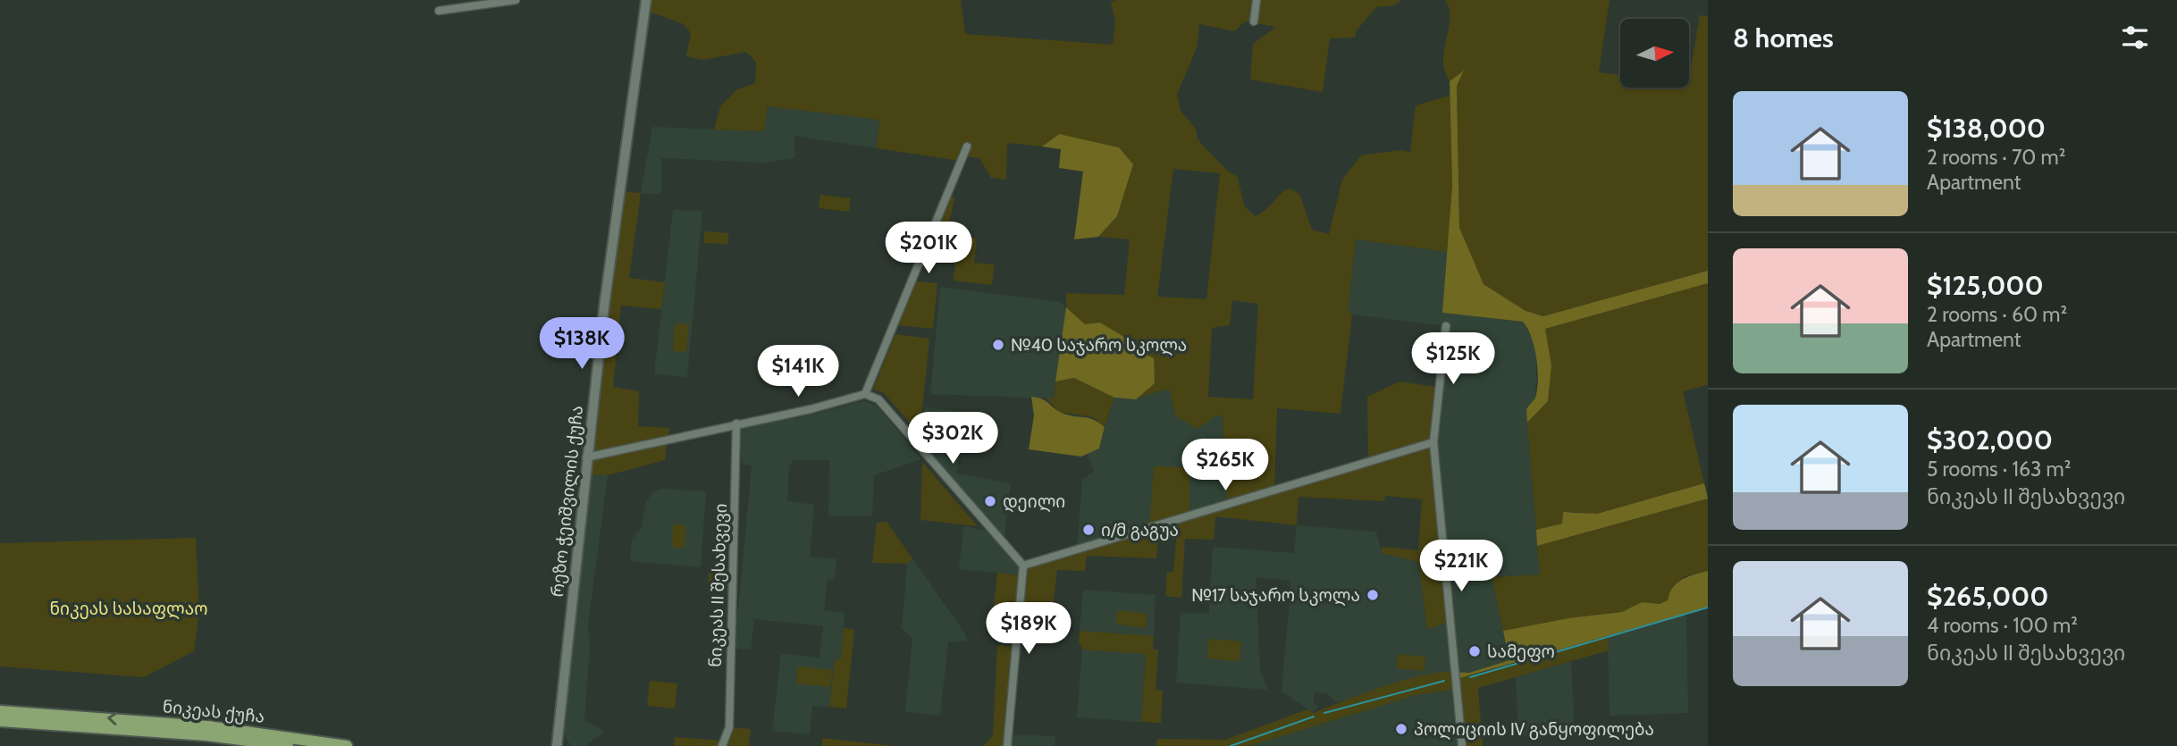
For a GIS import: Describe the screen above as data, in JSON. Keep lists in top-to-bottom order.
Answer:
{
  "streets": {
    "main road": ["რეზო ჭეიშვილის ქუჩა", "ნიკეას ქუჩა"],
    "street": ["ნიკეას II შესახვევი"]
  },
  "parks": ["ნიკეას სასაფლაო"],
  "places": [
    "№40 საჯარო სკოლა",
    "დეილი",
    "ი/მ გაგუა",
    "№17 საჯარო სკოლა",
    "სამეფო",
    "პოლიციის IV განყოფილება"
  ],
  "north": "right",
  "page": {
    "heading": "8 homes",
    "list": [
      {
        "name": "$138,000",
        "note": "2 rooms · 70 m² · Apartment"
      },
      {
        "name": "$125,000",
        "note": "2 rooms · 60 m² · Apartment"
      },
      {
        "name": "$302,000",
        "note": "5 rooms · 163 m² · ნიკეას II შესახვევი"
      },
      {
        "name": "$265,000",
        "note": "4 rooms · 100 m² · ნიკეას II შესახვევი"
      }
    ],
    "price": [
      "$201K",
      "$138K",
      "$125K",
      "$141K",
      "$302K",
      "$265K",
      "$221K",
      "$189K"
    ]
  }
}
